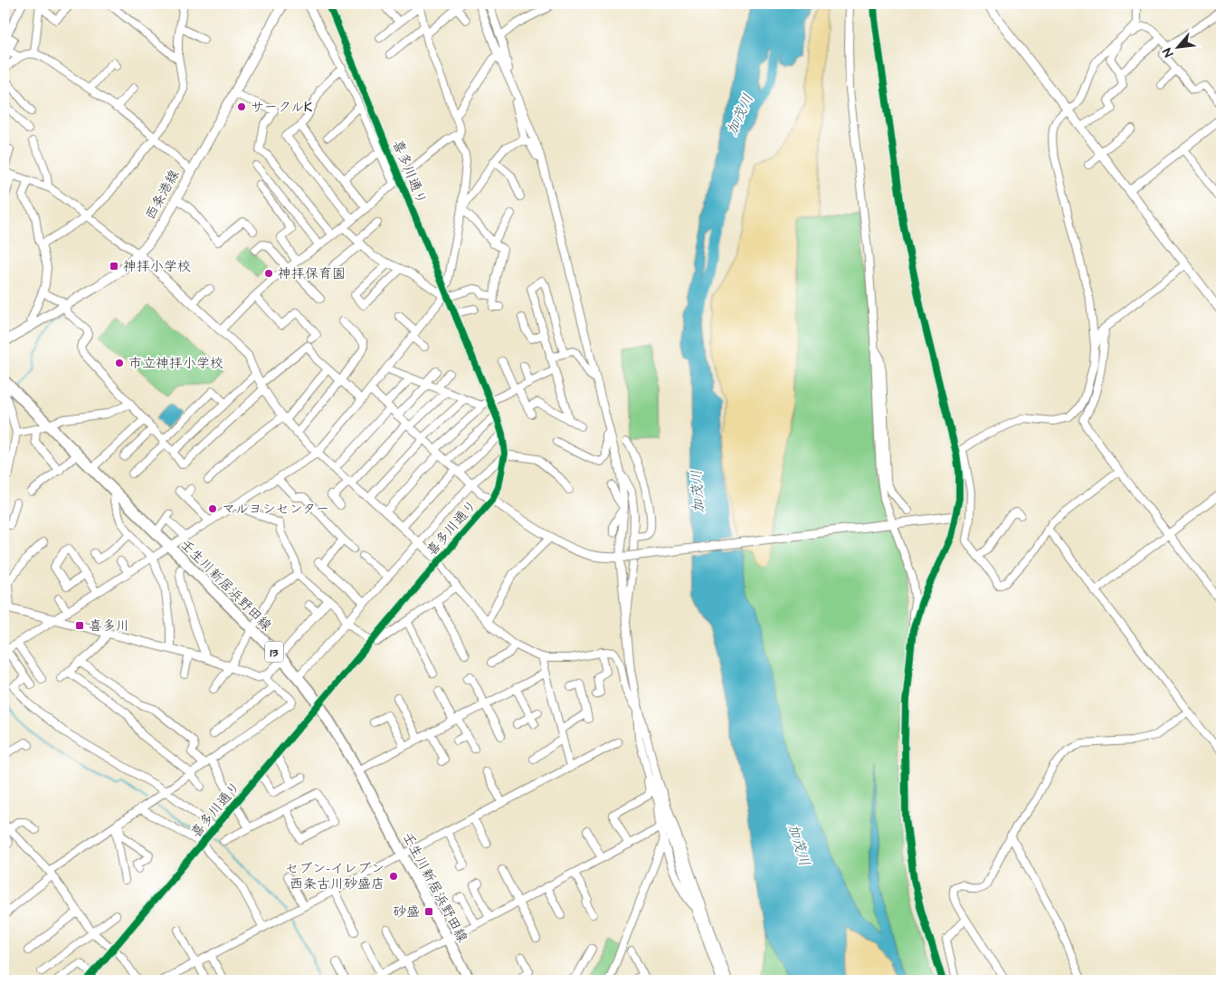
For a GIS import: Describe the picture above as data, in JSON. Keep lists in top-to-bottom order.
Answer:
{
  "streets": {
    "main road": ["西条港線", "壬生川新居浜野田線", "13"],
    "street": ["喜多川通り"]
  },
  "crossings": [
    ["喜多川通り", "壬生川新居浜野田線"]
  ],
  "water": ["加茂川"],
  "places": {
    "other": [
      "サークルK",
      "神拝保育園",
      "市立神拝小学校",
      "マルヨシセンター",
      "セブン-イレブン 西条古川砂盛店"
    ],
    "transit": ["神拝小学校", "喜多川", "砂盛"]
  },
  "north": "bottom left"
}
